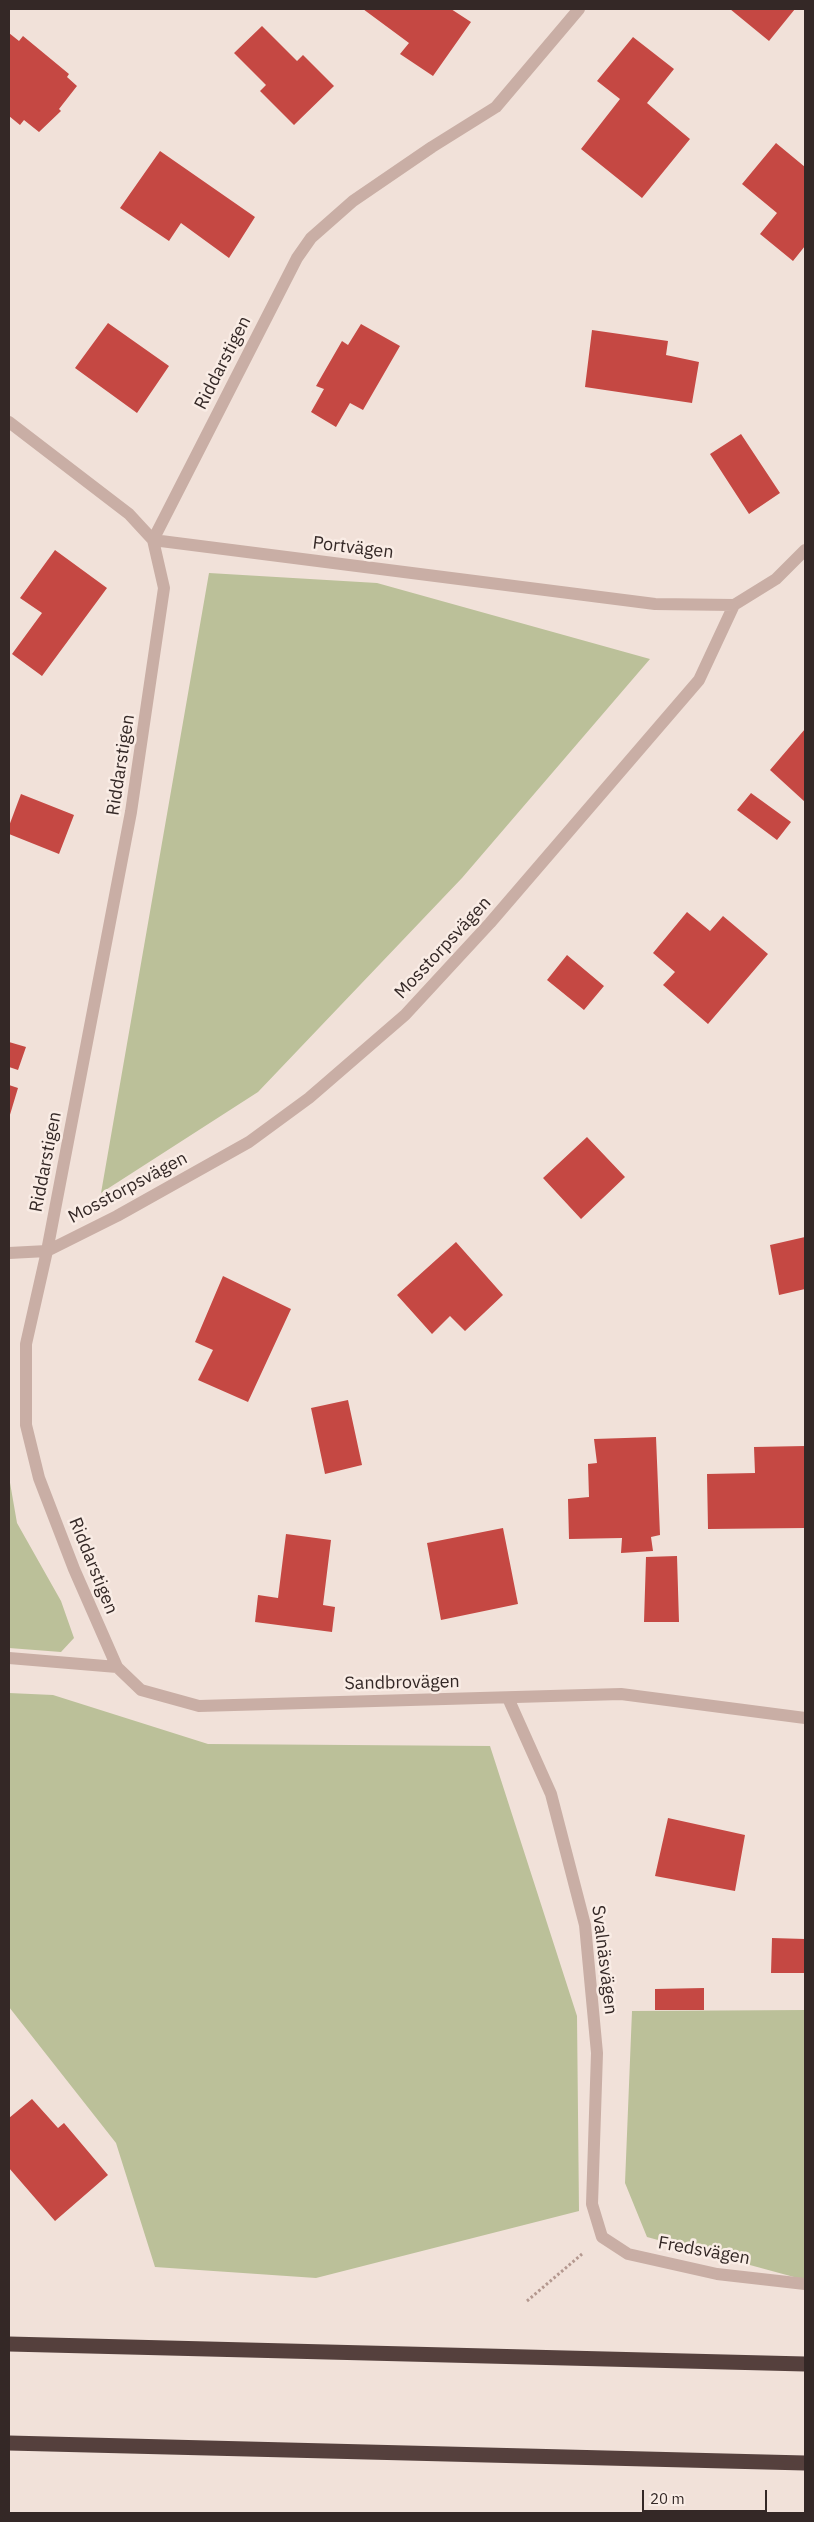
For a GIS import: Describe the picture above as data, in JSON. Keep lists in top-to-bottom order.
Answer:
{
  "streets": {
    "street": [
      "Riddarstigen",
      "Portvägen",
      "Mosstorpsvägen",
      "Sandbrovägen",
      "Svalnäsvägen",
      "Fredsvägen"
    ]
  },
  "crossings": [
    ["Riddarstigen", "Portvägen"],
    ["Riddarstigen", "Mosstorpsvägen"],
    ["Riddarstigen", "Sandbrovägen"],
    ["Portvägen", "Mosstorpsvägen"],
    ["Sandbrovägen", "Svalnäsvägen"],
    ["Svalnäsvägen", "Fredsvägen"]
  ],
  "scale_bar": "20 m"
}
